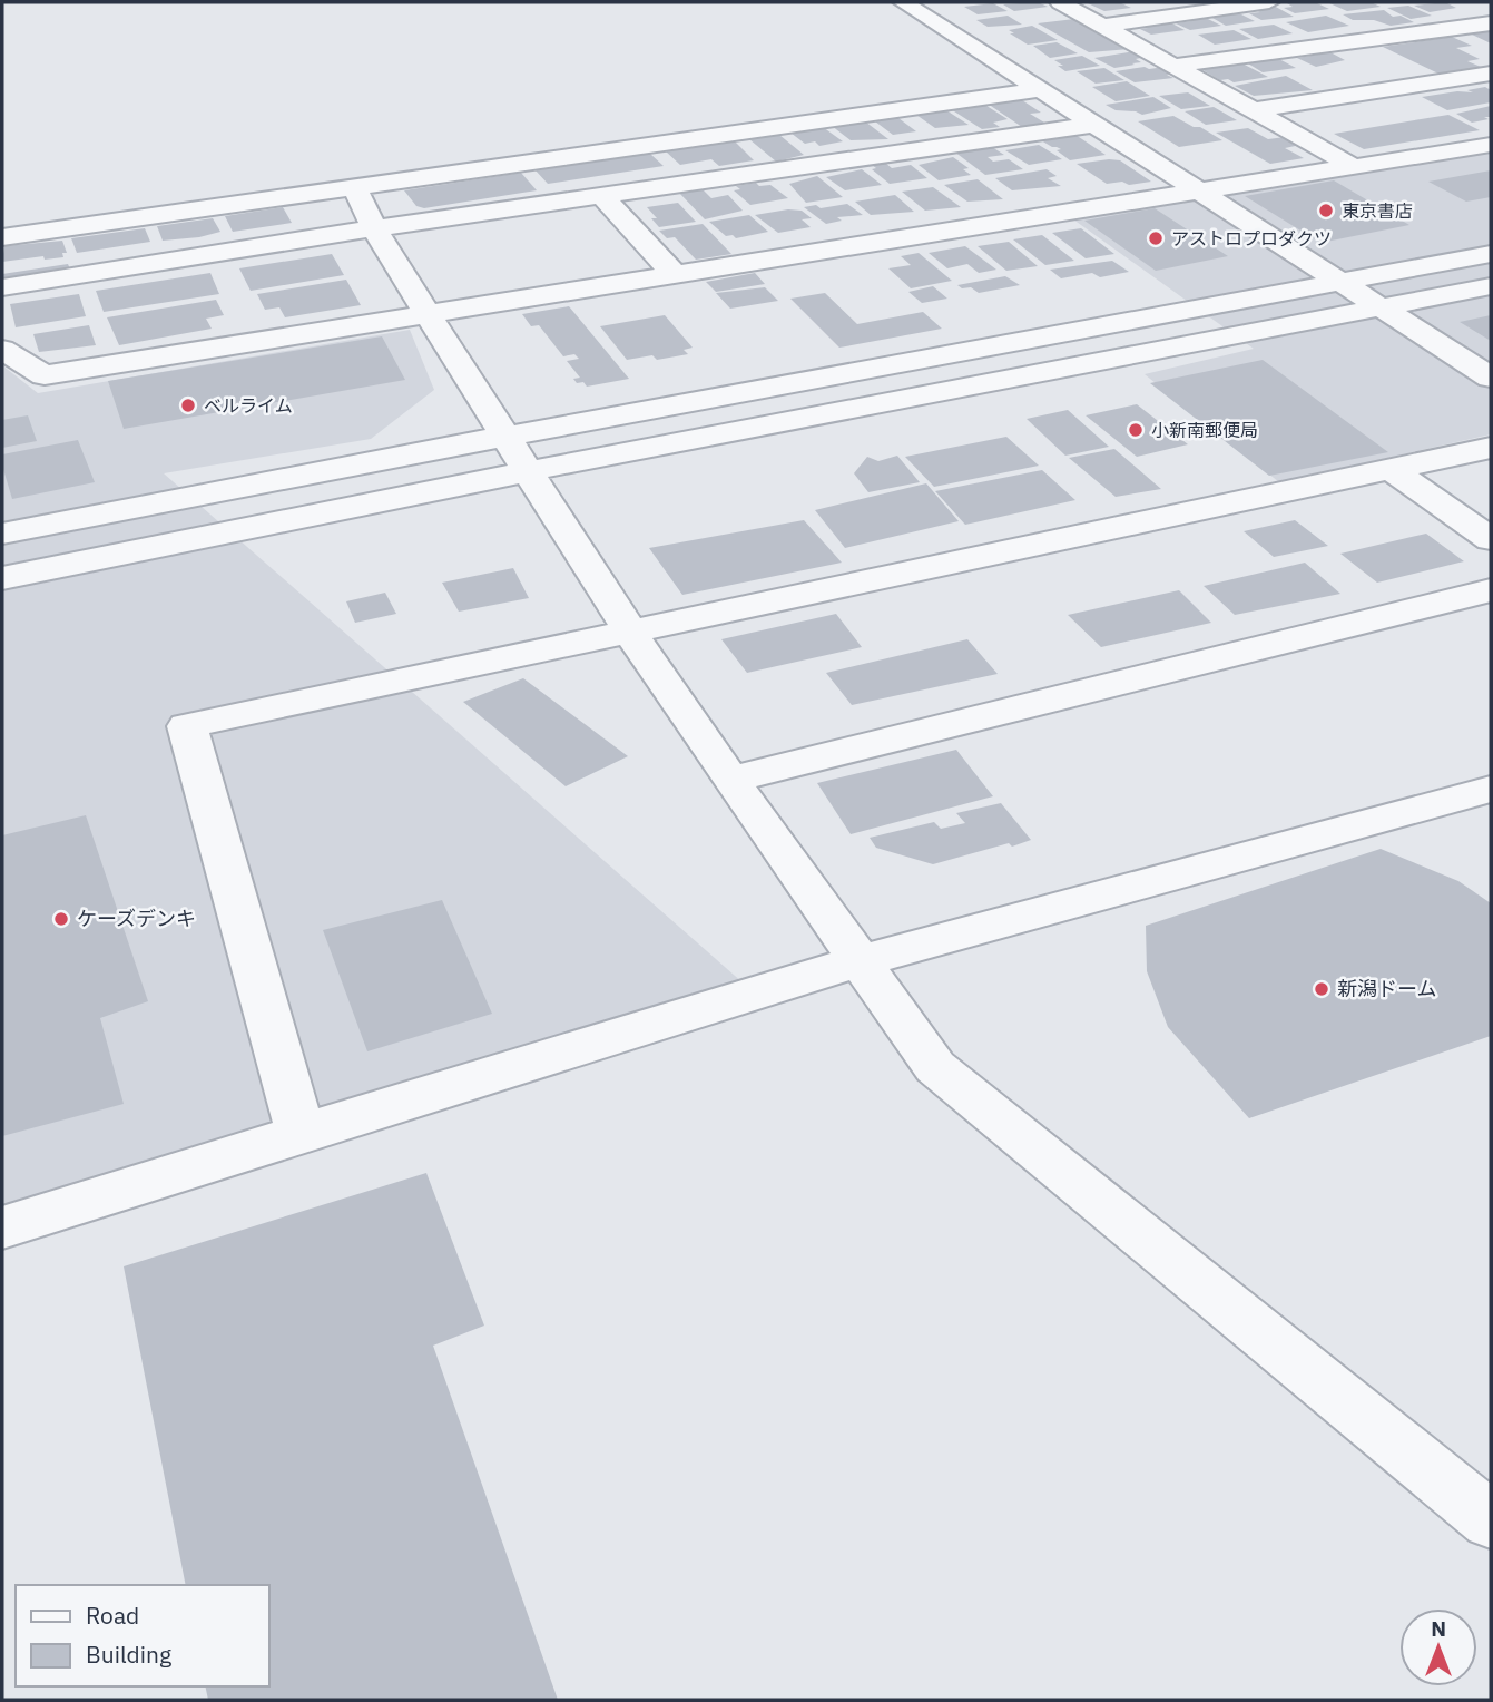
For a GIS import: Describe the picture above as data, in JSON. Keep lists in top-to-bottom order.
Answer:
{
  "places": [
    "東京書店",
    "アストロプロダクツ",
    "ベルライム",
    "小新南郵便局",
    "ケーズデンキ",
    "新潟ドーム"
  ],
  "legend": ["Road", "Building"],
  "north": "top"
}
